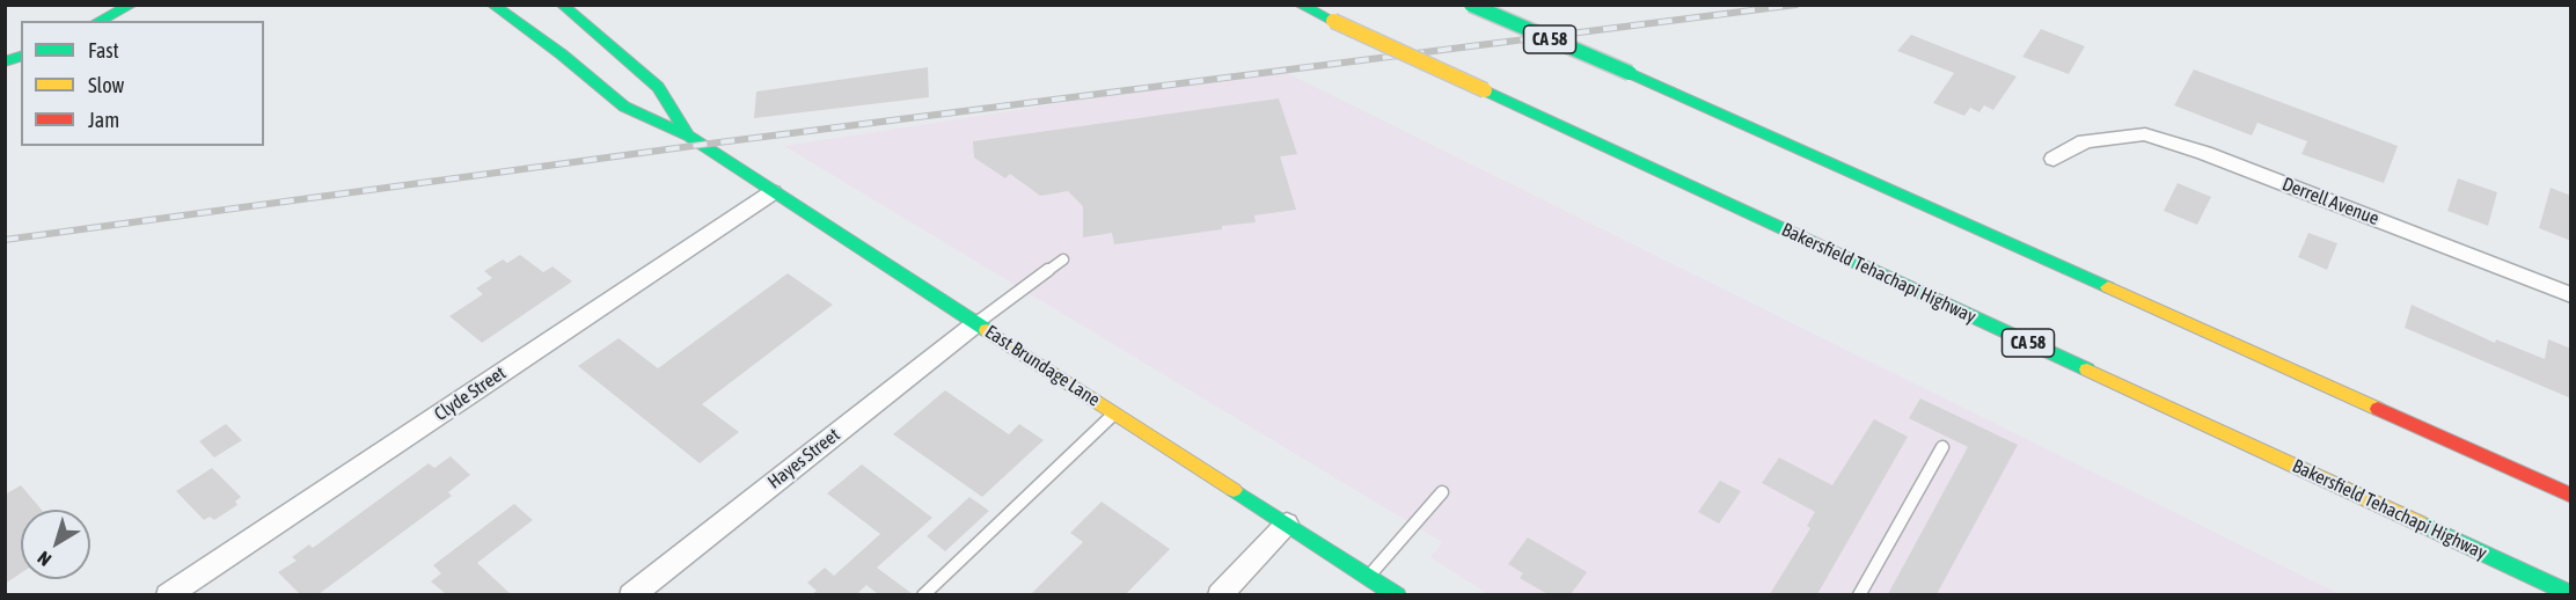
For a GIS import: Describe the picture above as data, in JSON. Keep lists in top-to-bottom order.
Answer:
{
  "streets": {
    "main road": ["CA 58", "Bakersfield Tehachapi Highway", "East Brundage Lane"],
    "street": ["Derrell Avenue", "Clyde Street", "Hayes Street"]
  },
  "crossings": [
    ["East Brundage Lane", "Clyde Street"],
    ["East Brundage Lane", "Hayes Street"]
  ],
  "legend": ["Fast", "Slow", "Jam"],
  "north": "bottom left"
}
